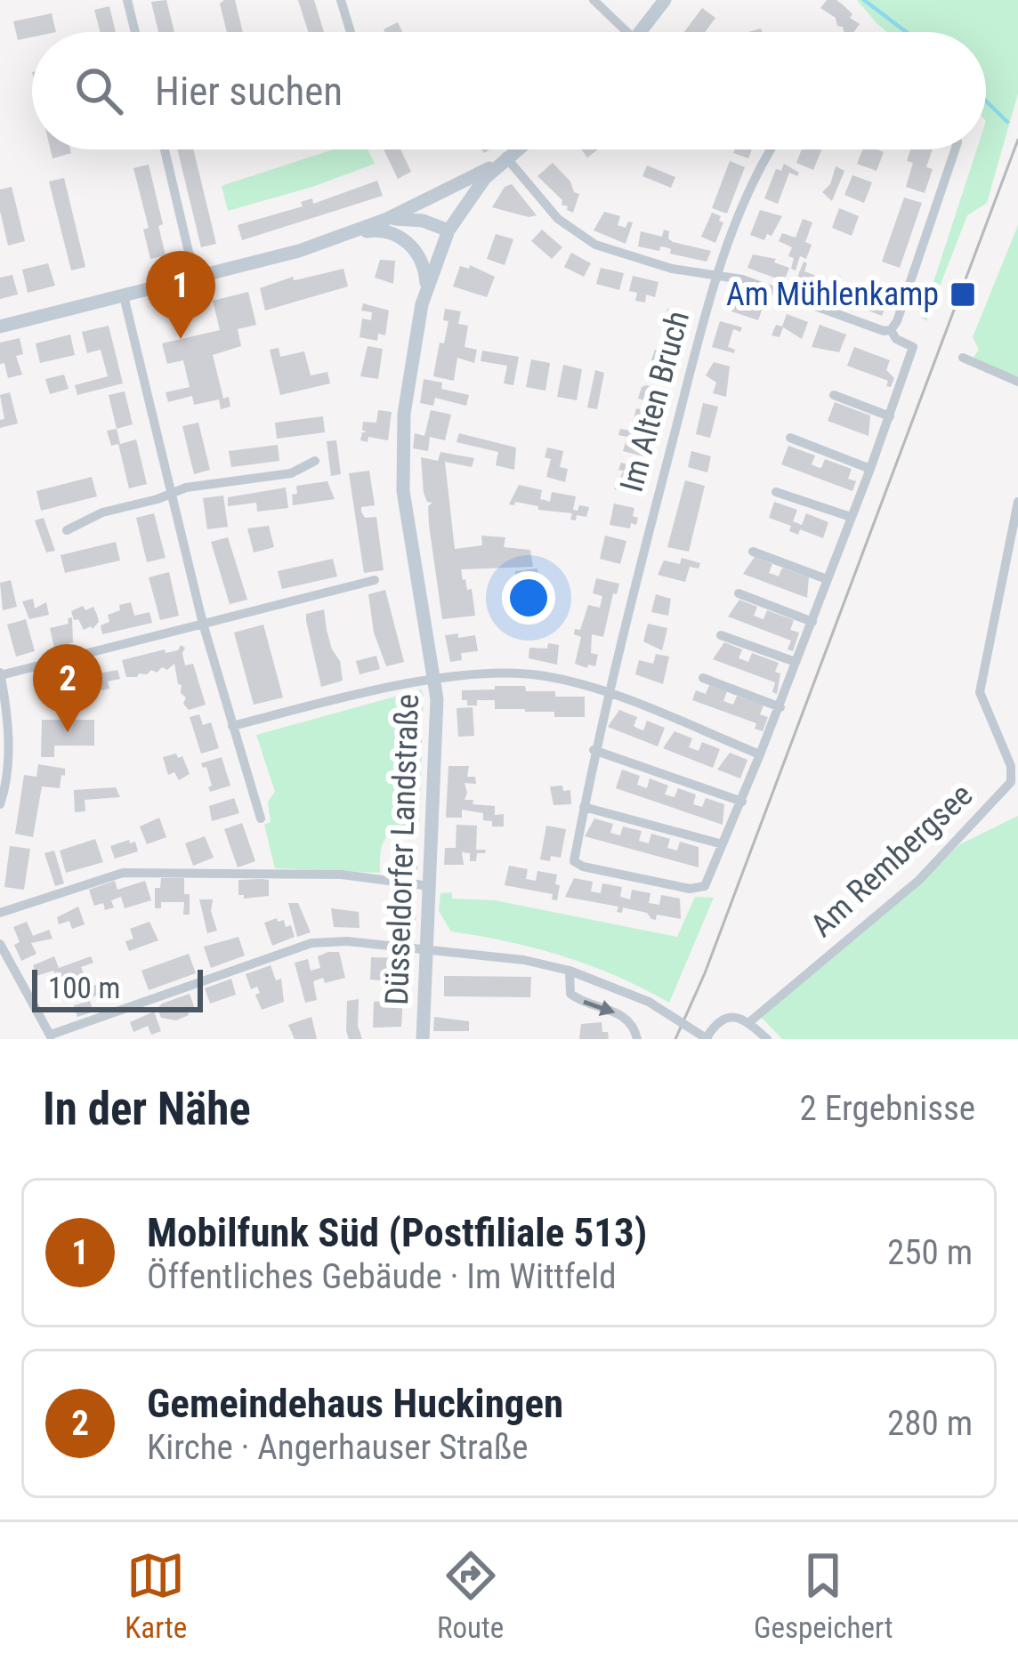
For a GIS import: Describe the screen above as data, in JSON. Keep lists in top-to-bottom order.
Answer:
{
  "streets": {
    "main road": ["Düsseldorfer Landstraße"],
    "street": ["Im Alten Bruch", "Am Rembergsee"]
  },
  "places": {
    "transit": ["Am Mühlenkamp"]
  },
  "scale_bar": "100 m",
  "page": {
    "search": "Hier suchen",
    "pins": ["1", "2"],
    "scale": "100 m",
    "heading": ["In der Nähe", "2 Ergebnisse"],
    "list": [
      {
        "mark": "1",
        "name": "Mobilfunk Süd (Postfiliale 513)",
        "note": "Öffentliches Gebäude · Im Wittfeld",
        "value": "250 m"
      },
      {
        "mark": "2",
        "name": "Gemeindehaus Huckingen",
        "note": "Kirche · Angerhauser Straße",
        "value": "280 m"
      }
    ],
    "nav": ["Karte", "Route", "Gespeichert"]
  }
}
